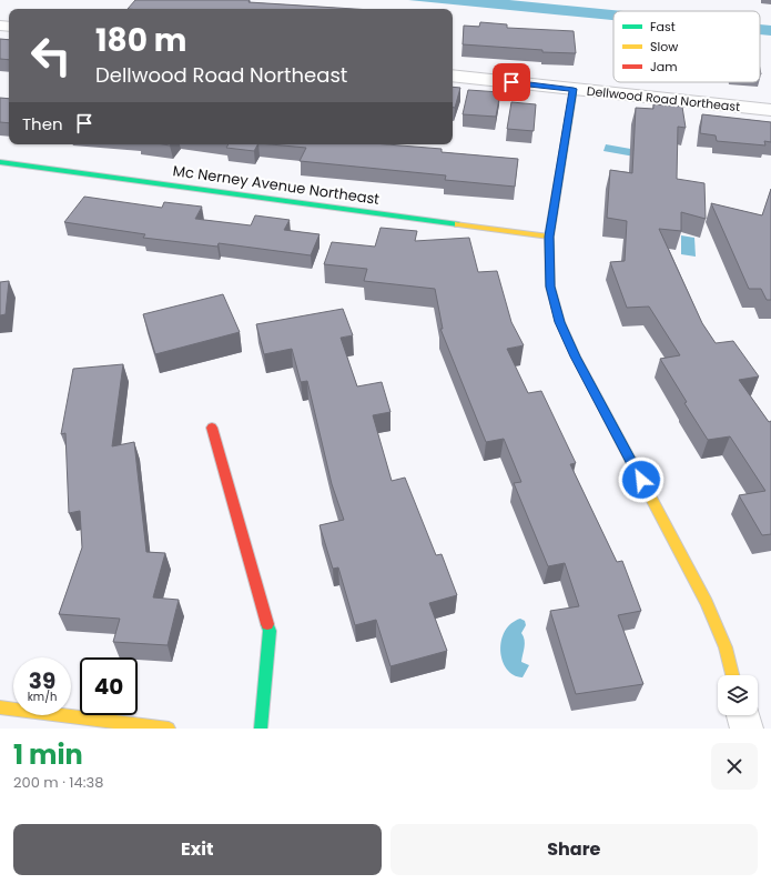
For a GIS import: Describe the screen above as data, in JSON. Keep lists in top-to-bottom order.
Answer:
{
  "streets": {
    "street": ["Dellwood Road Northeast", "Mc Nerney Avenue Northeast"]
  },
  "legend": ["Fast", "Slow", "Jam"],
  "page": {
    "turn": ["180 m", "Dellwood Road Northeast"],
    "then": "Then",
    "speed": "39 km/h",
    "limit": "40",
    "heading": ["1 min", "200 m · 14:38"],
    "buttons": ["Exit", "Share"]
  }
}
